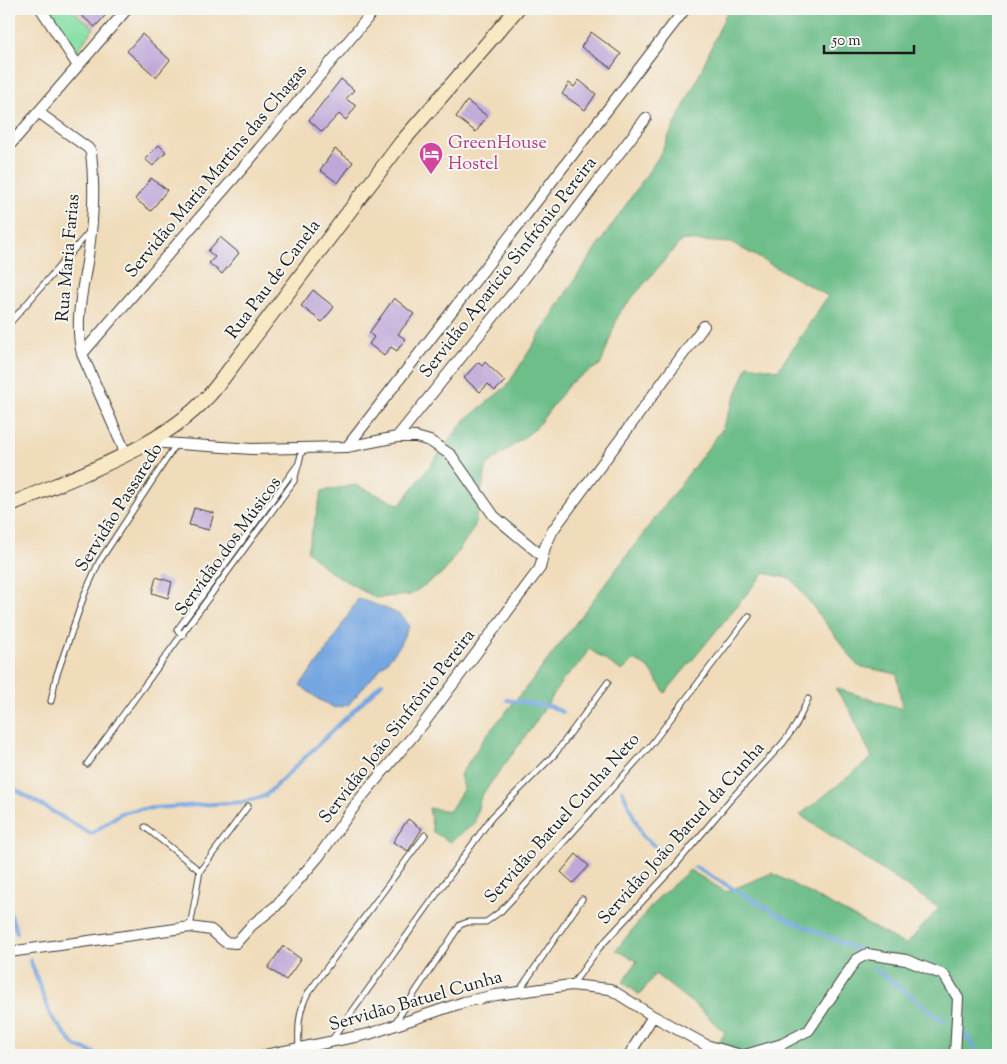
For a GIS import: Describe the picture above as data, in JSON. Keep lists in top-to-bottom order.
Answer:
{
  "streets": {
    "street": [
      "Servidão Maria Martins das Chagas",
      "Rua Maria Farias",
      "Servidão Aparício Sinfrônio Pereira",
      "Rua Pau de Canela",
      "Servidão João Sinfrônio Pereira",
      "Servidão Batuel Cunha"
    ],
    "lane": [
      "Servidão Passaredo",
      "Servidão dos Músicos",
      "Servidão Batuel Cunha Neto",
      "Servidão João Batuel da Cunha"
    ]
  },
  "crossings": [
    ["Servidão Maria Martins das Chagas", "Rua Maria Farias"],
    ["Rua Maria Farias", "Rua Pau de Canela"],
    ["Servidão Batuel Cunha Neto", "Servidão Batuel Cunha"],
    ["Servidão João Batuel da Cunha", "Servidão Batuel Cunha"]
  ],
  "places": {
    "hotel": ["GreenHouse Hostel"]
  },
  "scale_bar": "50 m"
}
